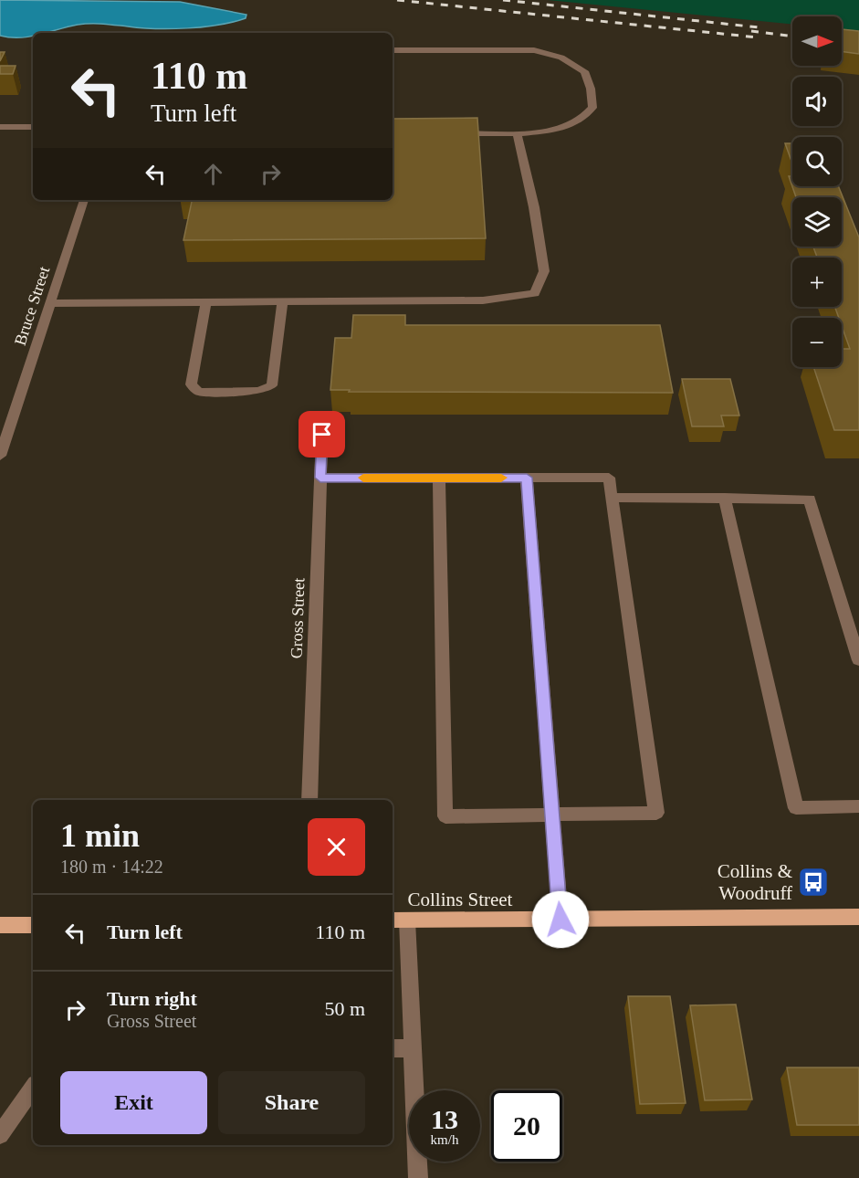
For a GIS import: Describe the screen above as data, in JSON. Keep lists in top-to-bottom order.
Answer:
{
  "streets": {
    "main road": ["Collins Street"],
    "street": ["Bruce Street", "Gross Street"]
  },
  "places": {
    "bus stop": ["Collins & Woodruff"]
  },
  "north": "right",
  "page": {
    "map_buttons": ["+", "−"],
    "turn": ["110 m", "Turn left"],
    "heading": ["1 min", "180 m · 14:22"],
    "list": [
      {
        "name": "Turn left",
        "value": "110 m"
      },
      {
        "name": "Turn right",
        "note": "Gross Street",
        "value": "50 m"
      }
    ],
    "buttons": ["Exit", "Share"],
    "speed": "13 km/h",
    "limit": "20"
  }
}
